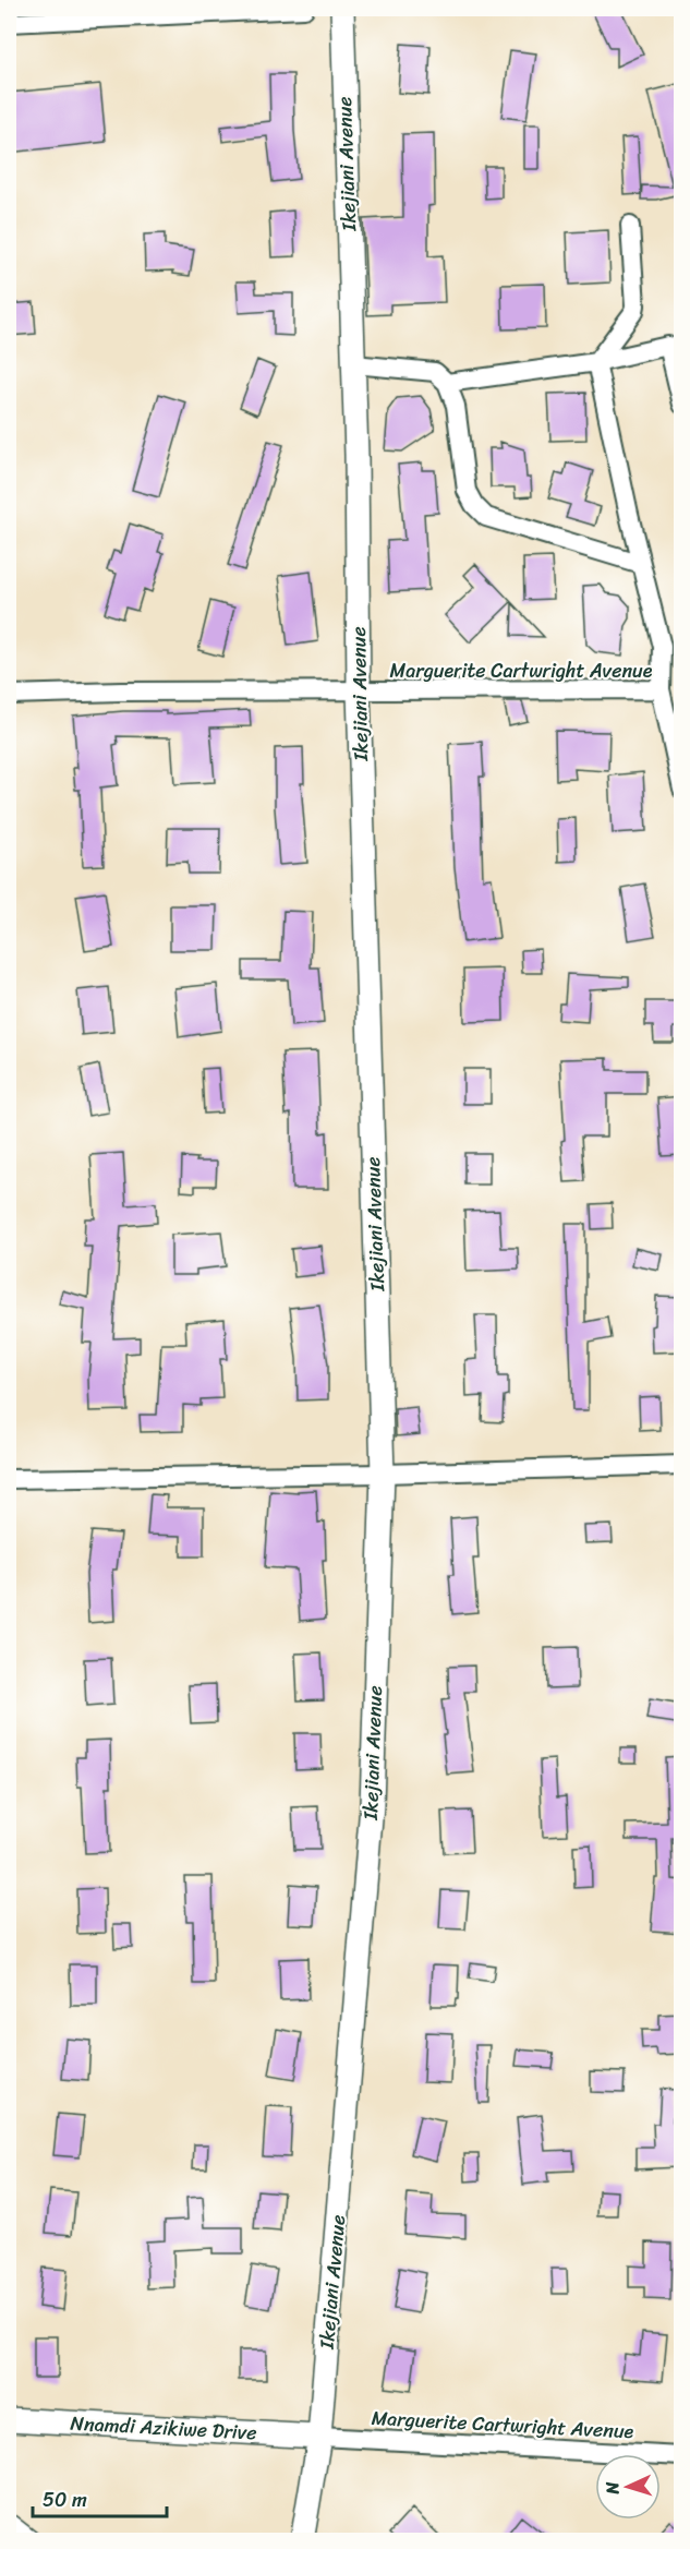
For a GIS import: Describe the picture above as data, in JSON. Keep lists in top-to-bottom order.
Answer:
{
  "streets": {
    "street": ["Ikejiani Avenue", "Marguerite Cartwright Avenue", "Nnamdi Azikiwe Drive"]
  },
  "crossings": [
    ["Ikejiani Avenue", "Marguerite Cartwright Avenue"],
    ["Ikejiani Avenue", "Nnamdi Azikiwe Drive"],
    ["Marguerite Cartwright Avenue", "Nnamdi Azikiwe Drive"]
  ],
  "scale_bar": "50 m",
  "north": "left"
}
